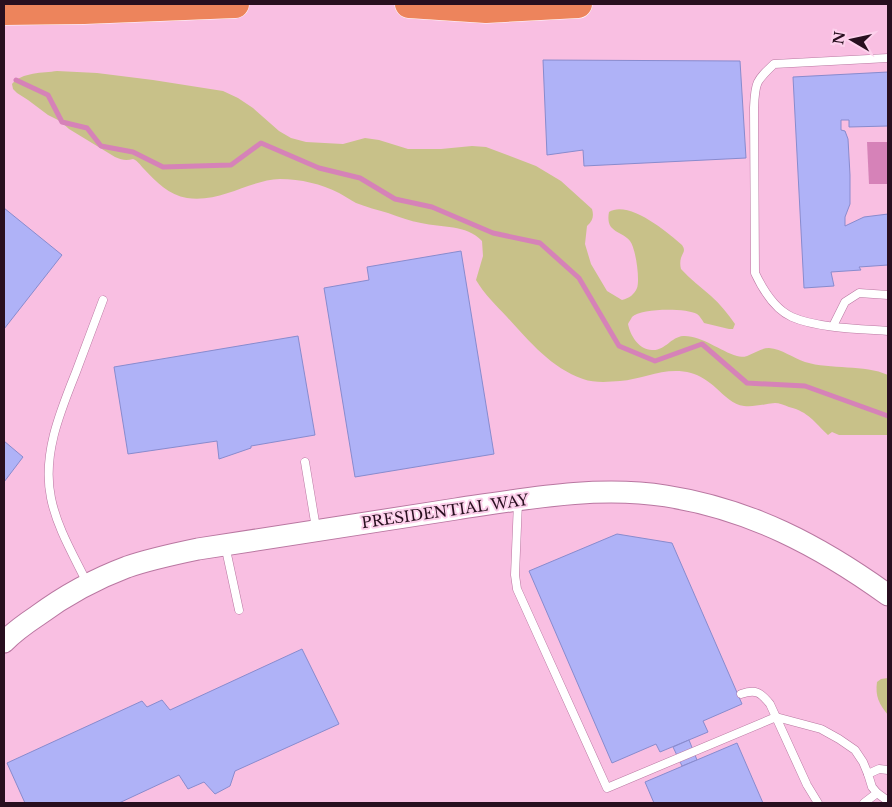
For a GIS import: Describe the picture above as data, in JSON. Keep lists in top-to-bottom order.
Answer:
{
  "streets": {
    "street": ["PRESIDENTIAL WAY"]
  },
  "north": "left"
}
